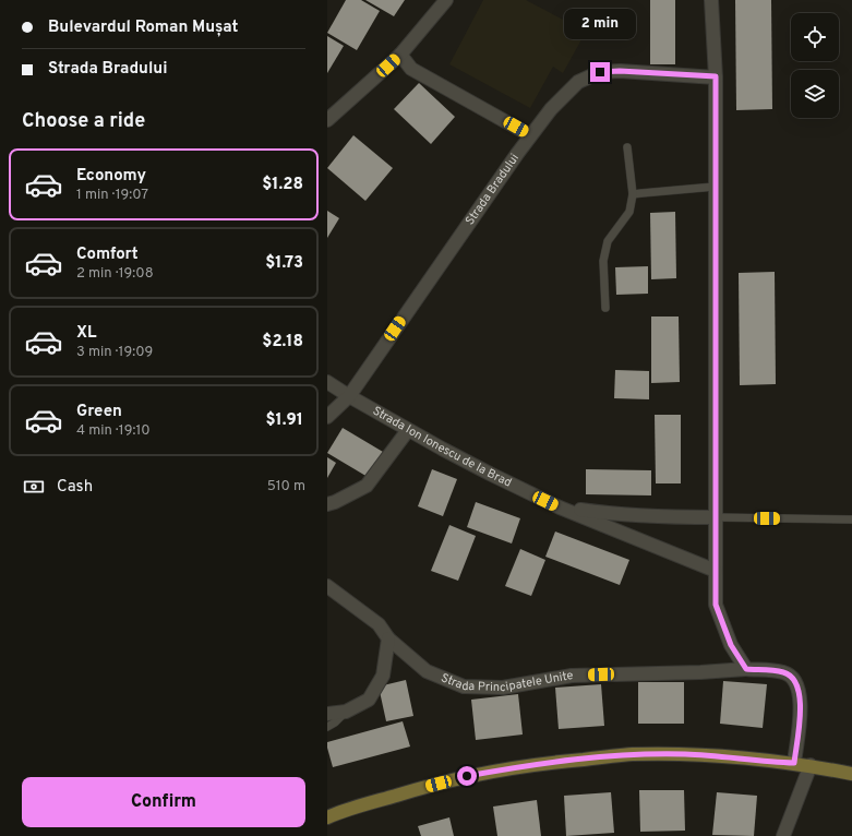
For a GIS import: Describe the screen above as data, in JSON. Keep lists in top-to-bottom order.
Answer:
{
  "streets": {
    "street": ["Strada Bradului", "Strada Ion Ionescu de la Brad", "Strada Principatele Unite"]
  },
  "crossings": [
    ["Strada Bradului", "Strada Ion Ionescu de la Brad"]
  ],
  "page": {
    "banner": ["Bulevardul Roman Mușat", "Strada Bradului"],
    "bubble": "2 min",
    "heading": "Choose a ride",
    "list": [
      {
        "name": "Economy",
        "note": "1 min · 19:07",
        "value": "$1.28"
      },
      {
        "name": "Comfort",
        "note": "2 min · 19:08",
        "value": "$1.73"
      },
      {
        "name": "XL",
        "note": "3 min · 19:09",
        "value": "$2.18"
      },
      {
        "name": "Green",
        "note": "4 min · 19:10",
        "value": "$1.91"
      }
    ],
    "pay": ["Cash", "510 m"],
    "buttons": "Confirm"
  }
}
